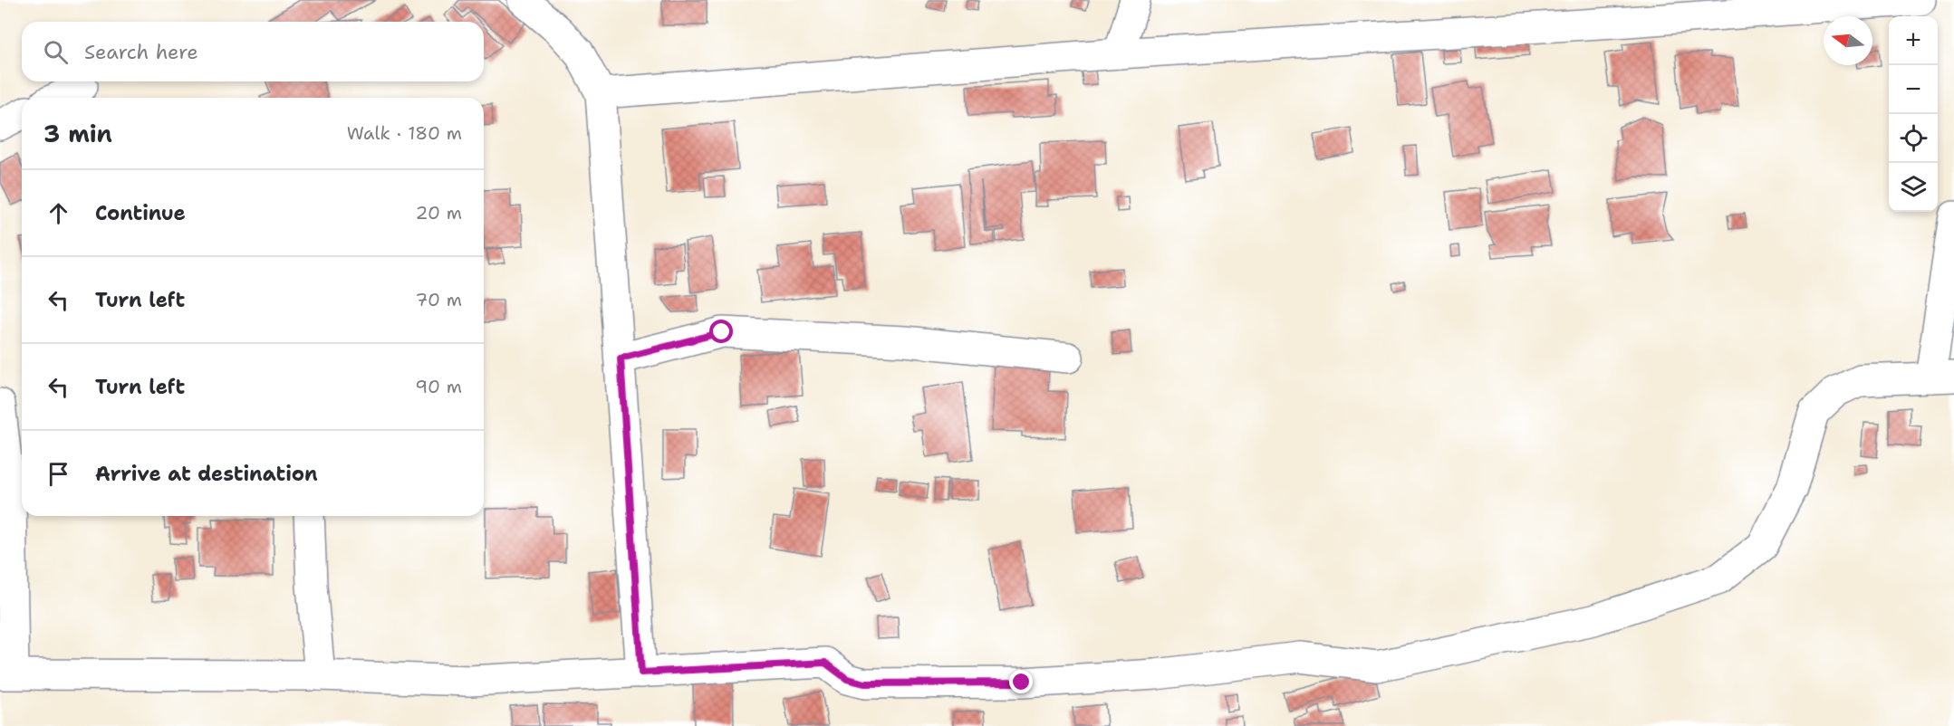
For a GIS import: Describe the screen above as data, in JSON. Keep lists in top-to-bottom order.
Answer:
{
  "north": "left",
  "page": {
    "map_buttons": ["+", "−"],
    "search": "Search here",
    "heading": ["3 min", "Walk · 180 m"],
    "list": [
      ["Continue", "20 m"],
      ["Turn left", "70 m"],
      ["Turn left", "90 m"],
      "Arrive at destination"
    ]
  }
}
